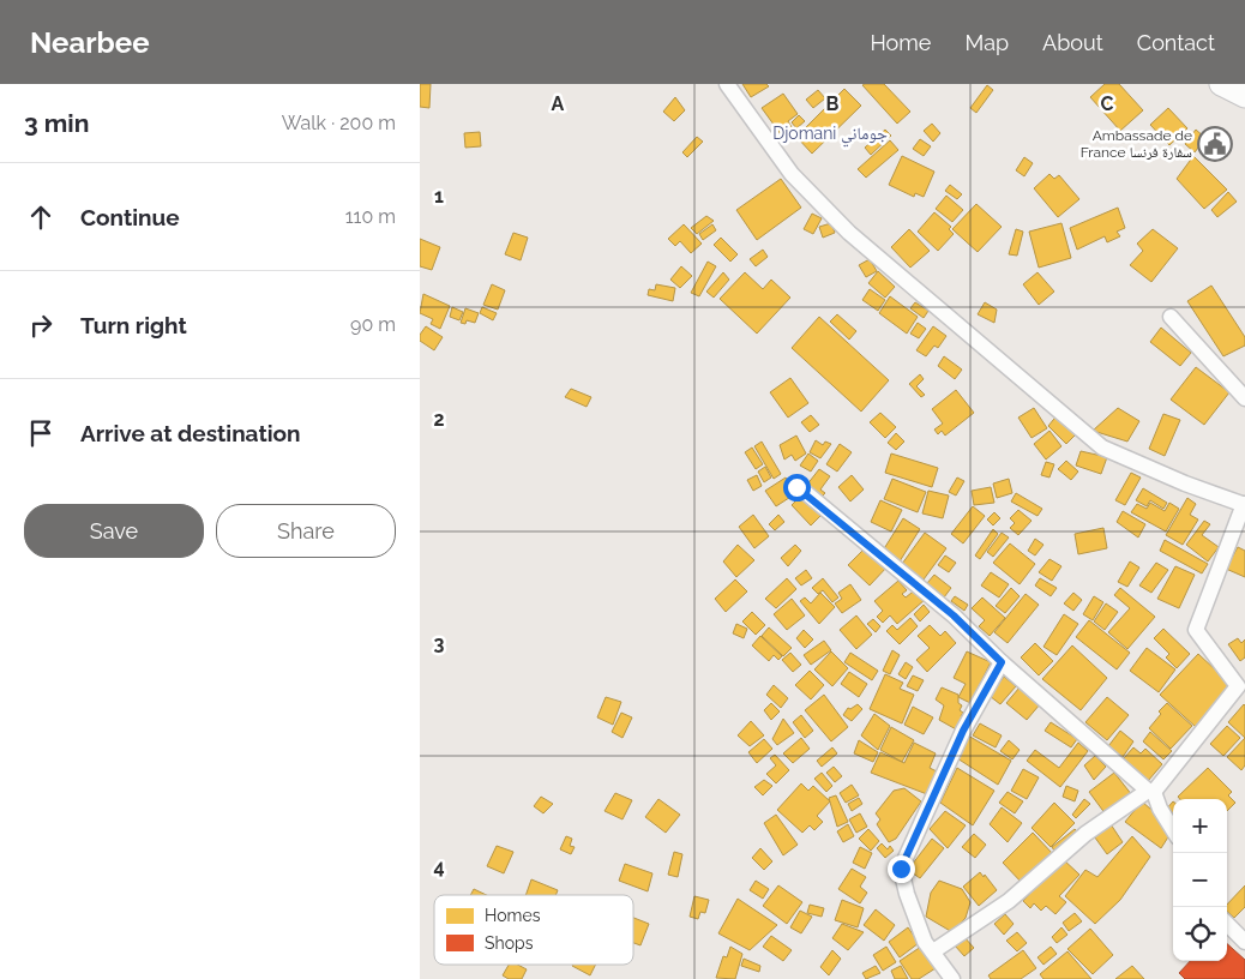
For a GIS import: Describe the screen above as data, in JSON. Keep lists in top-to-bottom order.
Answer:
{
  "districts": ["Djomani جوماني"],
  "places": {
    "public building": ["Ambassade de France سفارة فرنسا"]
  },
  "legend": ["Homes", "Shops"],
  "page": {
    "header": "Nearbee",
    "nav": [
      "Home",
      "Map",
      "About",
      "Contact"
    ],
    "heading": ["3 min", "Walk · 200 m"],
    "list": [
      ["Continue", "110 m"],
      ["Turn right", "90 m"],
      "Arrive at destination"
    ],
    "buttons": ["Save", "Share"],
    "map_buttons": ["+", "−"]
  },
  "grid": {
    "columns": ["A", "B", "C"],
    "rows": [
      "1",
      "2",
      "3",
      "4"
    ]
  }
}
